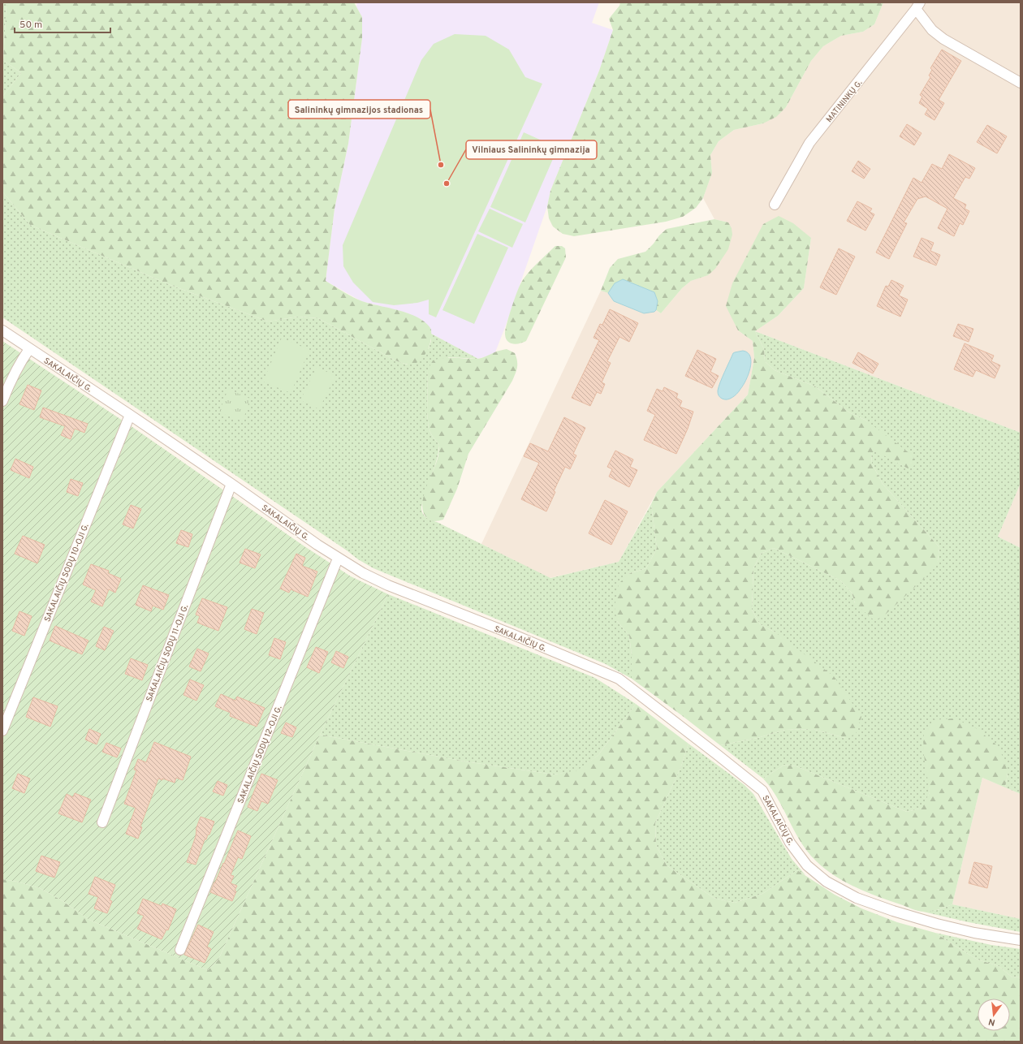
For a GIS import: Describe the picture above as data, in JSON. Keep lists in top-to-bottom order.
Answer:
{
  "streets": {
    "street": [
      "MATININKŲ G.",
      "SAKALAIČIŲ G.",
      "SAKALAIČIŲ SODŲ 10-OJI G.",
      "SAKALAIČIŲ SODŲ 11-OJI G.",
      "SAKALAIČIŲ SODŲ 12-OJI G."
    ]
  },
  "crossings": [
    ["SAKALAIČIŲ G.", "SAKALAIČIŲ SODŲ 10-OJI G."],
    ["SAKALAIČIŲ G.", "SAKALAIČIŲ SODŲ 11-OJI G."],
    ["SAKALAIČIŲ G.", "SAKALAIČIŲ SODŲ 12-OJI G."]
  ],
  "places": ["Salininkų gimnazijos stadionas", "Vilniaus Salininkų gimnazija"],
  "scale_bar": "50 m",
  "north": "bottom"
}
